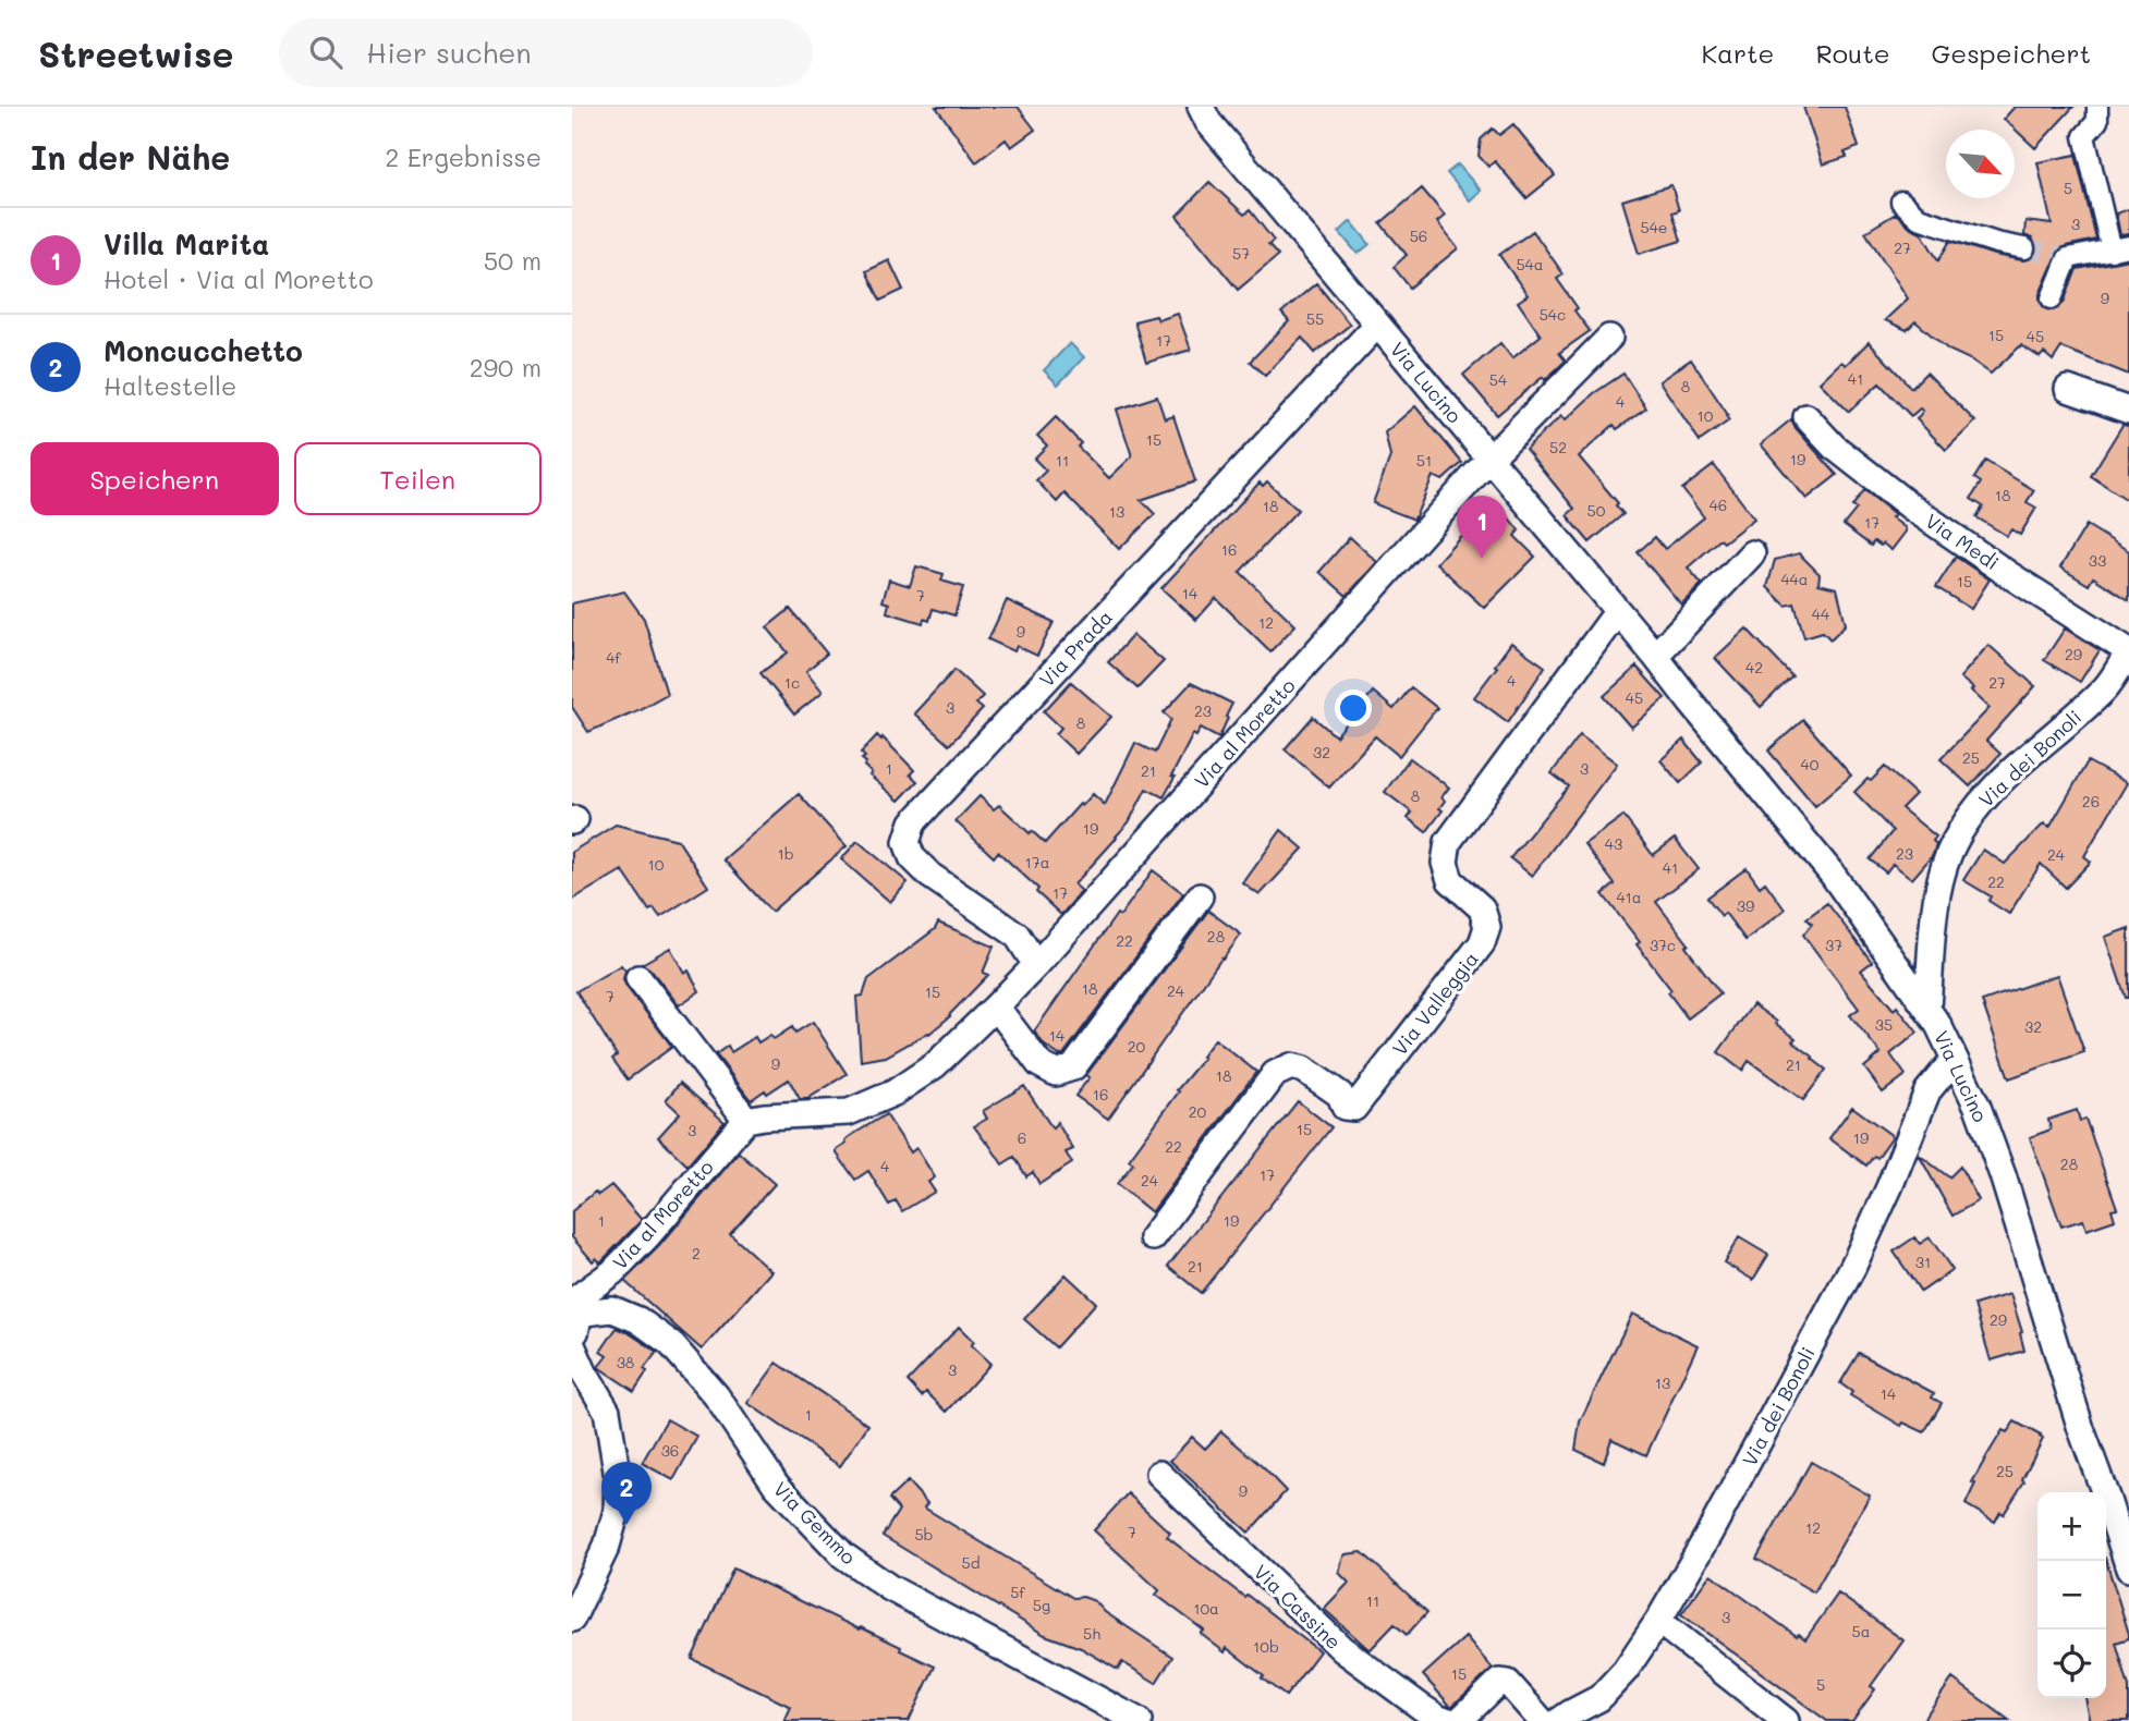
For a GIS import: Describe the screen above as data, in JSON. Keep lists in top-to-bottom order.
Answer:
{
  "streets": {
    "street": [
      "Via Lucino",
      "Via Medi",
      "Via Prada",
      "Via al Moretto",
      "Via dei Bonoli",
      "Via Valleggia",
      "Via Gemmo",
      "Via Cassine"
    ]
  },
  "crossings": [
    ["Via Lucino", "Via Prada"],
    ["Via Lucino", "Via al Moretto"],
    ["Via Lucino", "Via dei Bonoli"],
    ["Via Lucino", "Via Valleggia"],
    ["Via Medi", "Via dei Bonoli"],
    ["Via Prada", "Via al Moretto"],
    ["Via al Moretto", "Via Gemmo"]
  ],
  "house_numbers": [
    "5",
    "3",
    "54e",
    "56",
    "27",
    "57",
    "54a",
    "9",
    "54c",
    "55",
    "15",
    "45",
    "17",
    "41",
    "54",
    "8",
    "4",
    "10",
    "15",
    "52",
    "19",
    "11",
    "51",
    "18",
    "46",
    "18",
    "50",
    "13",
    "17",
    "16",
    "33",
    "44a",
    "15",
    "14",
    "7",
    "44",
    "12",
    "9",
    "29",
    "4f",
    "42",
    "4",
    "1c",
    "27",
    "45",
    "3",
    "23",
    "8",
    "32",
    "25",
    "40",
    "1",
    "3",
    "21",
    "8",
    "26",
    "19",
    "43",
    "1b",
    "23",
    "24",
    "17a",
    "10",
    "41",
    "22",
    "17",
    "41a",
    "39",
    "28",
    "22",
    "37c",
    "37",
    "18",
    "24",
    "15",
    "7",
    "35",
    "32",
    "14",
    "20",
    "9",
    "21",
    "18",
    "16",
    "20",
    "15",
    "3",
    "6",
    "19",
    "22",
    "28",
    "4",
    "17",
    "24",
    "1",
    "19",
    "2",
    "31",
    "21",
    "29",
    "38",
    "3",
    "13",
    "14",
    "1",
    "36",
    "25",
    "9",
    "12",
    "7",
    "5b",
    "5d",
    "5f",
    "11",
    "5g",
    "10a",
    "3",
    "5a",
    "5h",
    "10b",
    "15",
    "5"
  ],
  "north": "bottom right",
  "page": {
    "header": "Streetwise",
    "search": "Hier suchen",
    "nav": ["Karte", "Route", "Gespeichert"],
    "heading": ["In der Nähe", "2 Ergebnisse"],
    "list": [
      {
        "mark": "1",
        "name": "Villa Marita",
        "note": "Hotel · Via al Moretto",
        "value": "50 m"
      },
      {
        "mark": "2",
        "name": "Moncucchetto",
        "note": "Haltestelle",
        "value": "290 m"
      }
    ],
    "buttons": ["Speichern", "Teilen"],
    "pins": ["1", "2"],
    "map_buttons": ["+", "−"]
  }
}
